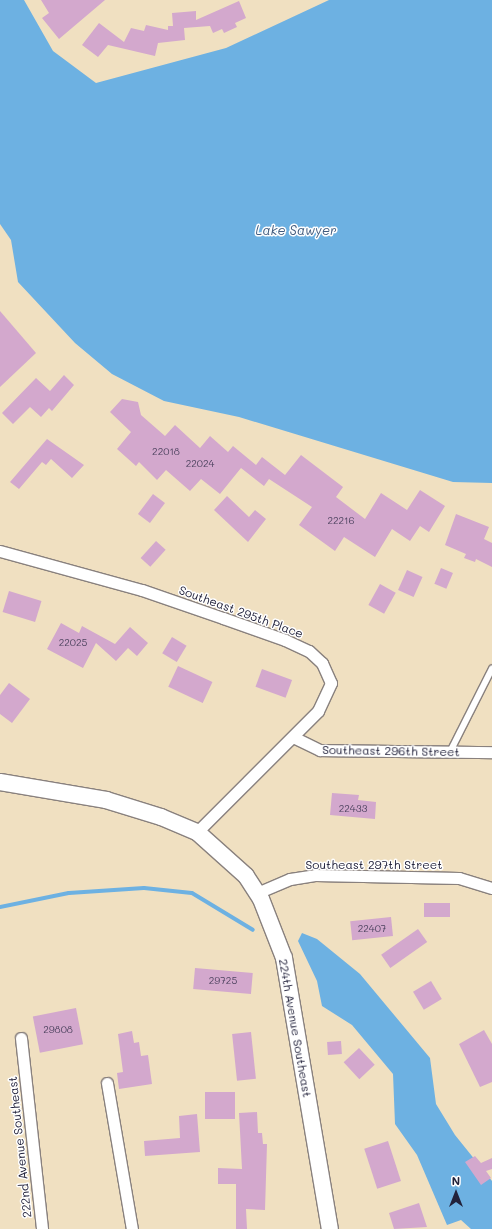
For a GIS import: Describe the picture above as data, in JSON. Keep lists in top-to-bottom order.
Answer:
{
  "streets": {
    "street": [
      "Southeast 295th Place",
      "Southeast 296th Street",
      "Southeast 297th Street",
      "224th Avenue Southeast",
      "222nd Avenue Southeast"
    ]
  },
  "crossings": [
    ["Southeast 295th Place", "Southeast 296th Street"],
    ["Southeast 295th Place", "224th Avenue Southeast"],
    ["Southeast 297th Street", "224th Avenue Southeast"]
  ],
  "water": ["Lake Sawyer"],
  "house_numbers": [
    "22018",
    "22024",
    "22216",
    "22025",
    "22433",
    "22407",
    "29725",
    "29808"
  ],
  "north": "top"
}
